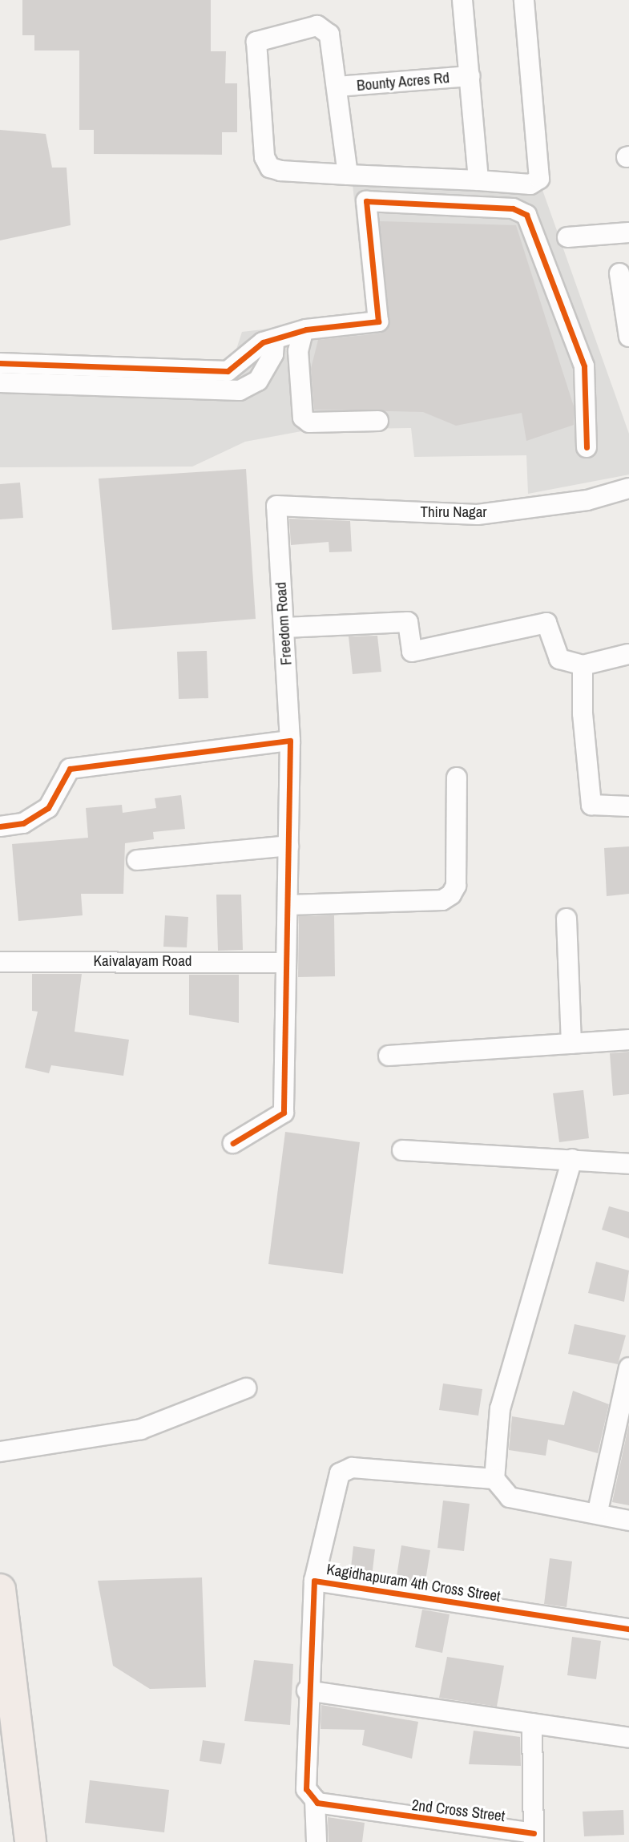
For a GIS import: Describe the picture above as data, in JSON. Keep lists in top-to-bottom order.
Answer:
{
  "streets": {
    "street": [
      "Bounty Acres Rd",
      "Thiru Nagar",
      "Freedom Road",
      "Kaivalayam Road",
      "Kagidhapuram 4th Cross Street",
      "2nd Cross Street"
    ]
  },
  "crossings": [
    ["Thiru Nagar", "Freedom Road"],
    ["Freedom Road", "Kaivalayam Road"],
    ["Kagidhapuram 4th Cross Street", "2nd Cross Street"]
  ]
}
